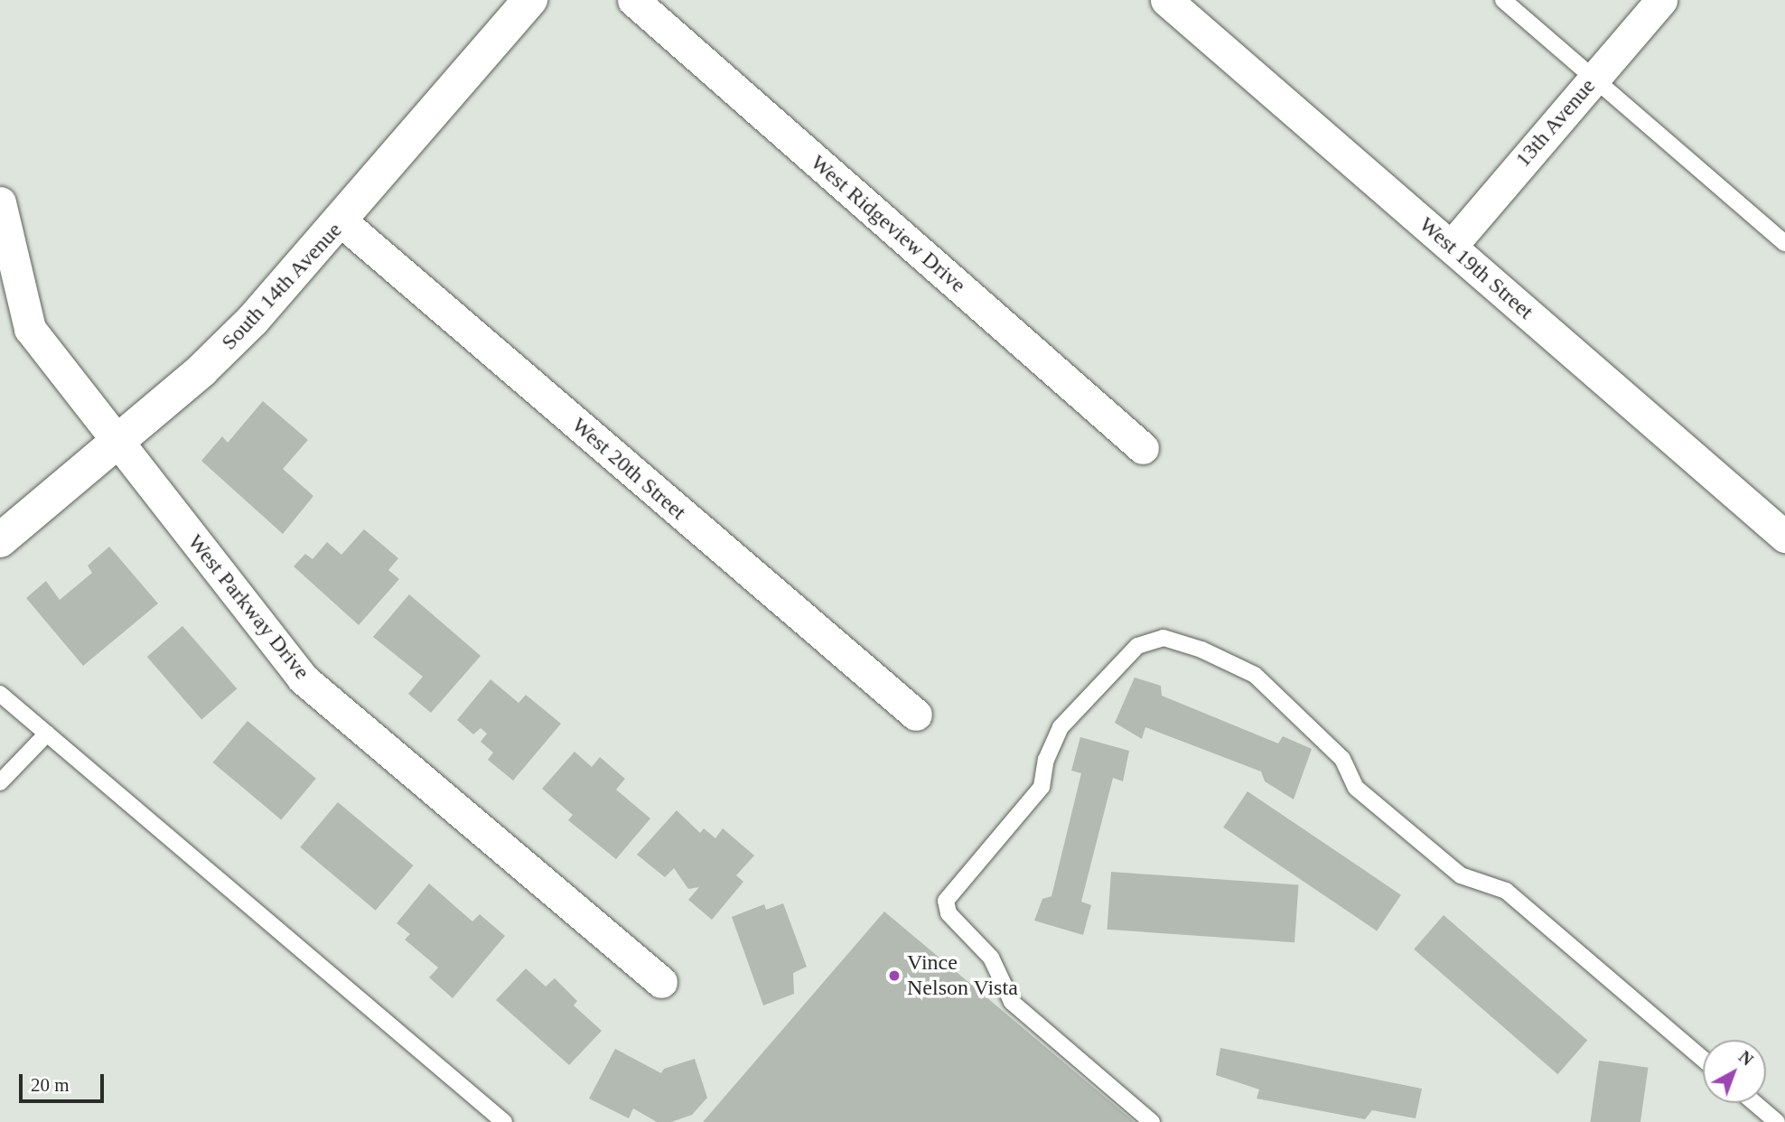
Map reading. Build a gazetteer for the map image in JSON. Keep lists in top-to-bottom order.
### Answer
{
  "streets": {
    "street": [
      "13th Avenue",
      "West Ridgeview Drive",
      "West 19th Street",
      "South 14th Avenue",
      "West 20th Street",
      "West Parkway Drive"
    ]
  },
  "crossings": [
    ["13th Avenue", "West 19th Street"],
    ["South 14th Avenue", "West 20th Street"],
    ["South 14th Avenue", "West Parkway Drive"]
  ],
  "places": ["Vince Nelson Vista"],
  "scale_bar": "20 m",
  "north": "top right"
}
